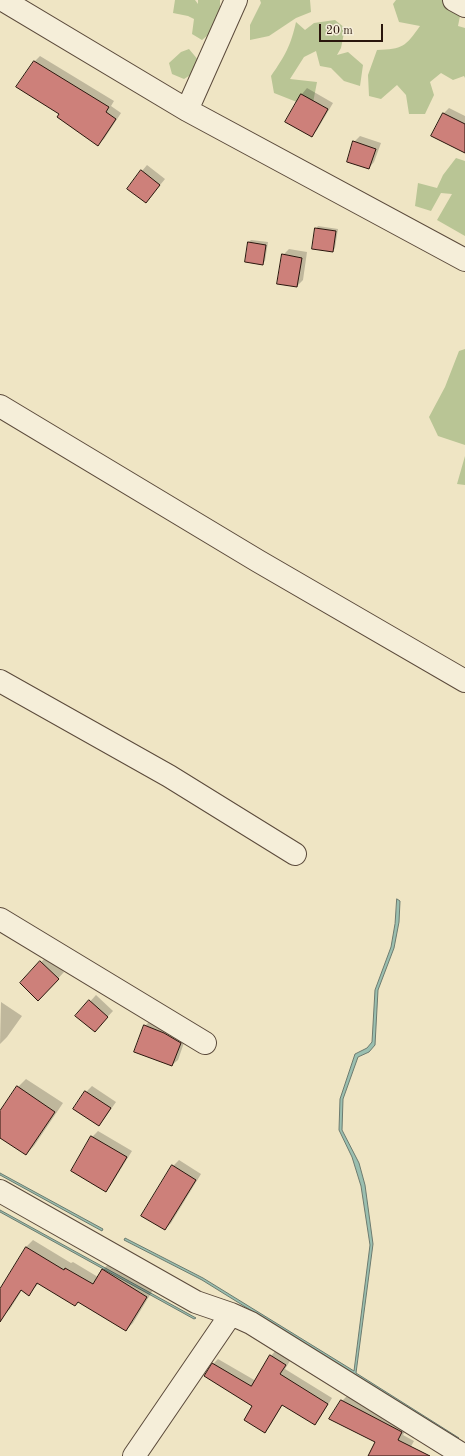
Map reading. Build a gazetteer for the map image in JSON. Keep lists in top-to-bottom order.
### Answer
{
  "scale_bar": "20 m"
}
